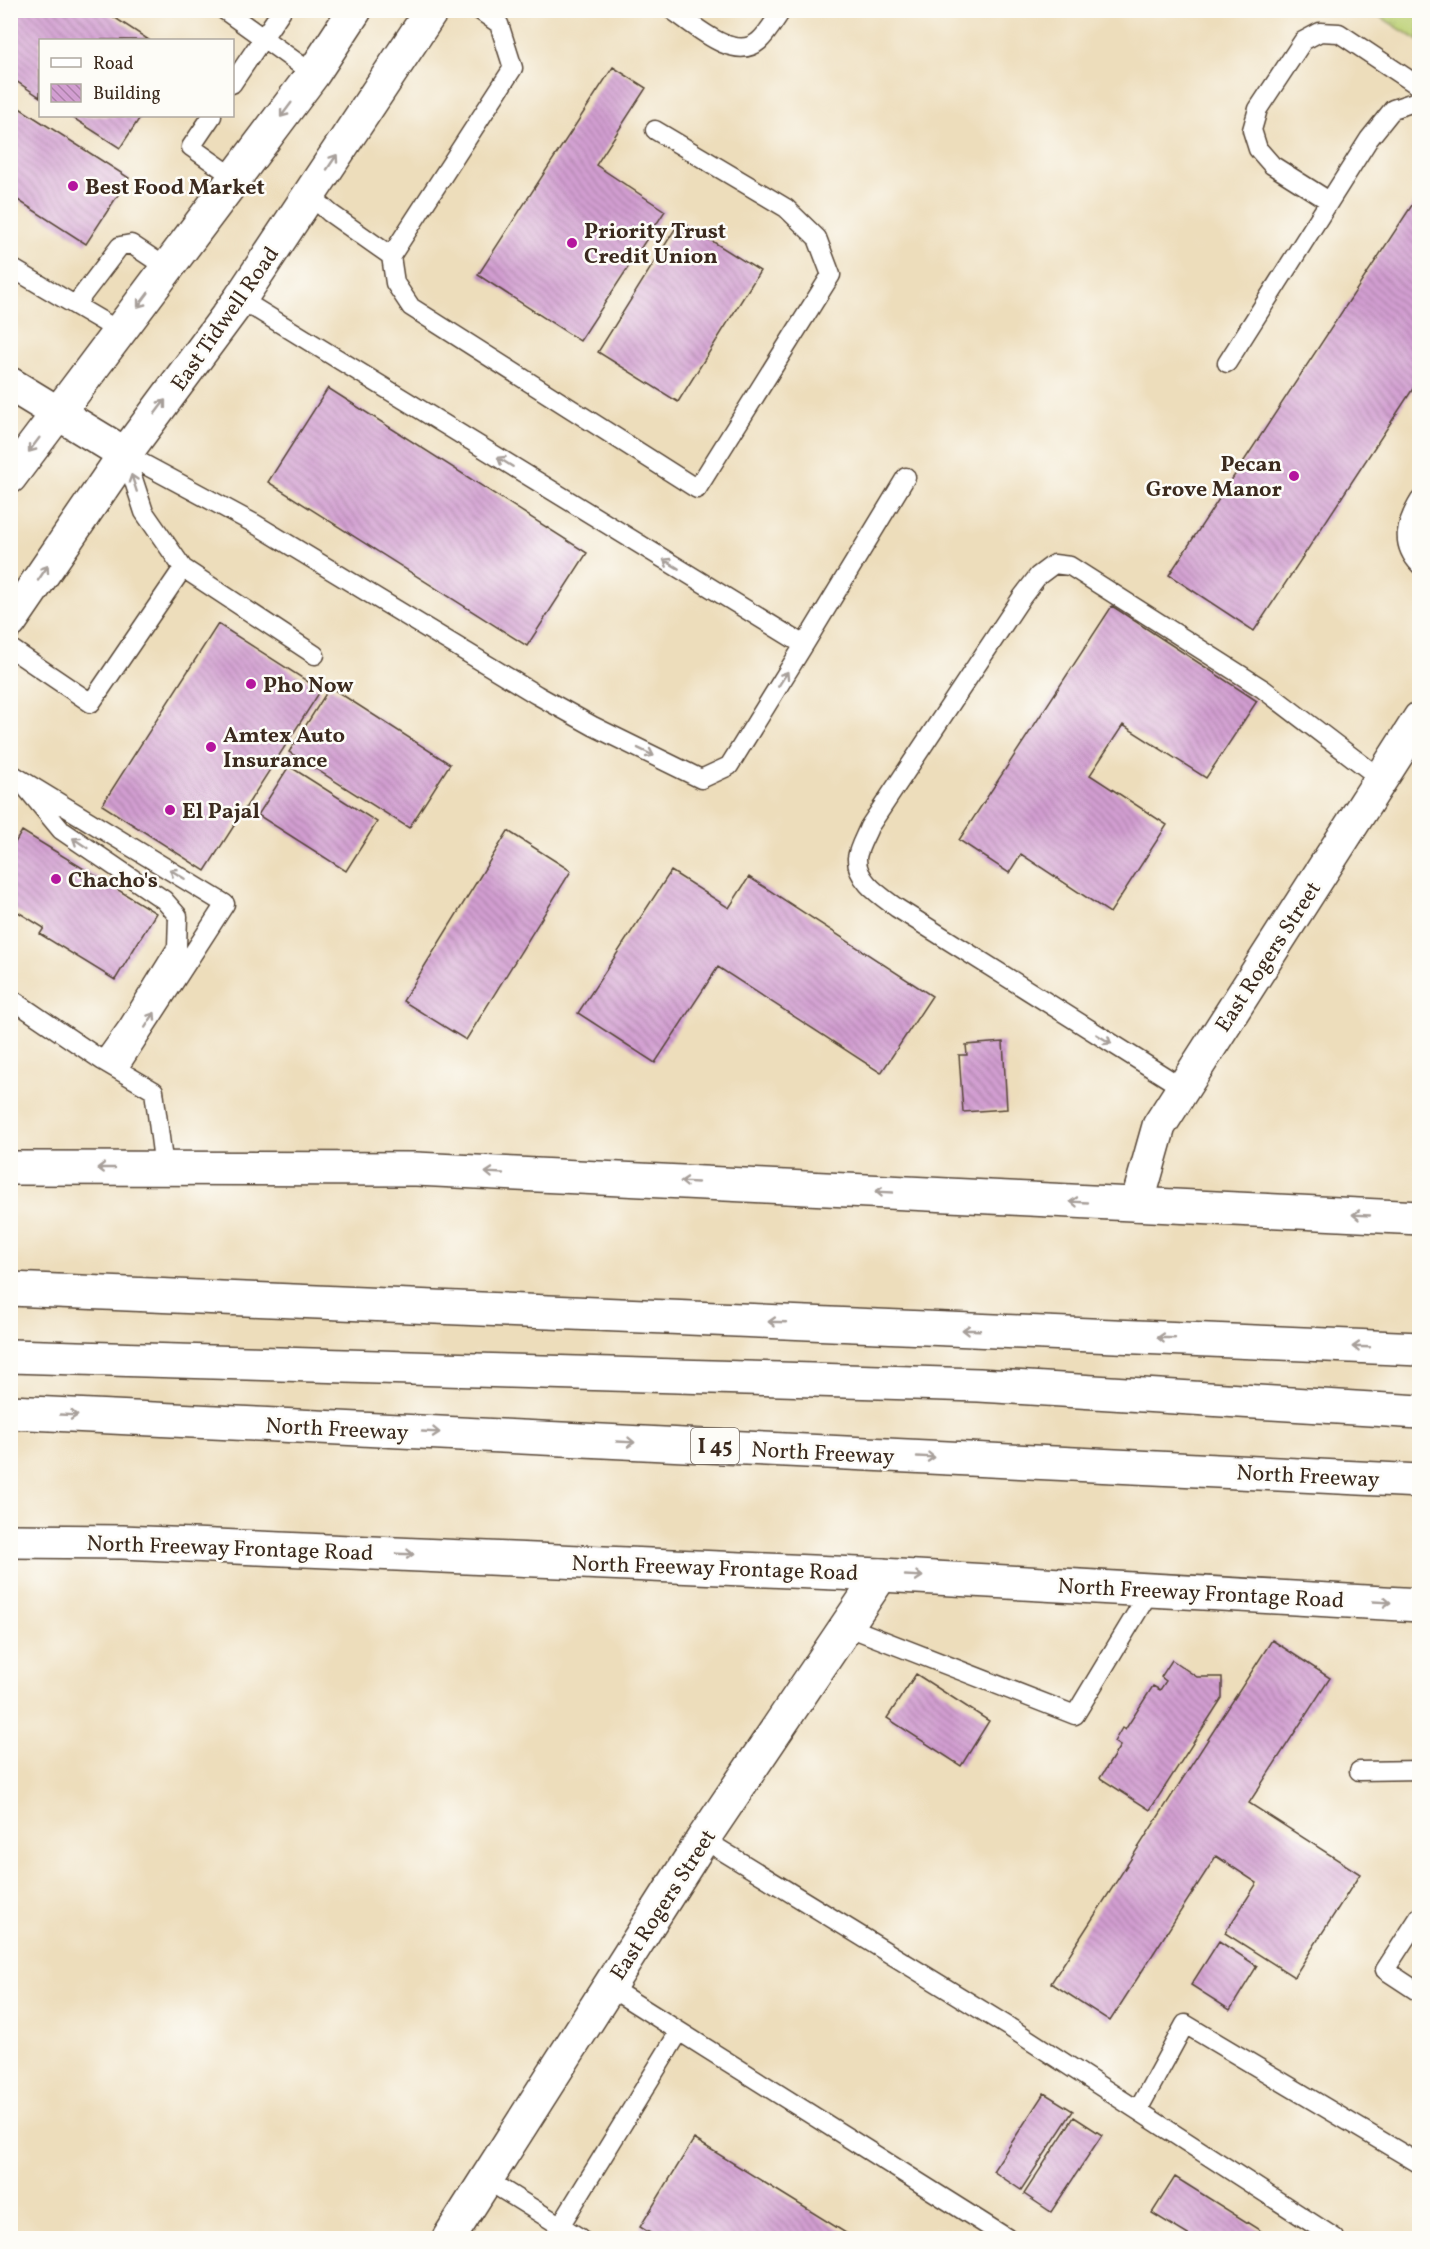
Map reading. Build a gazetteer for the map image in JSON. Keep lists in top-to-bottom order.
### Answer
{
  "streets": {
    "main road": [
      "East Tidwell Road",
      "East Rogers Street",
      "North Freeway",
      "I 45",
      "North Freeway Frontage Road"
    ]
  },
  "crossings": [
    ["East Rogers Street", "North Freeway Frontage Road"]
  ],
  "places": [
    "Best Food Market",
    "Priority Trust Credit Union",
    "Pecan Grove Manor",
    "Pho Now",
    "Amtex Auto Insurance",
    "El Pajal",
    "Chacho's"
  ],
  "legend": ["Road", "Building"]
}
